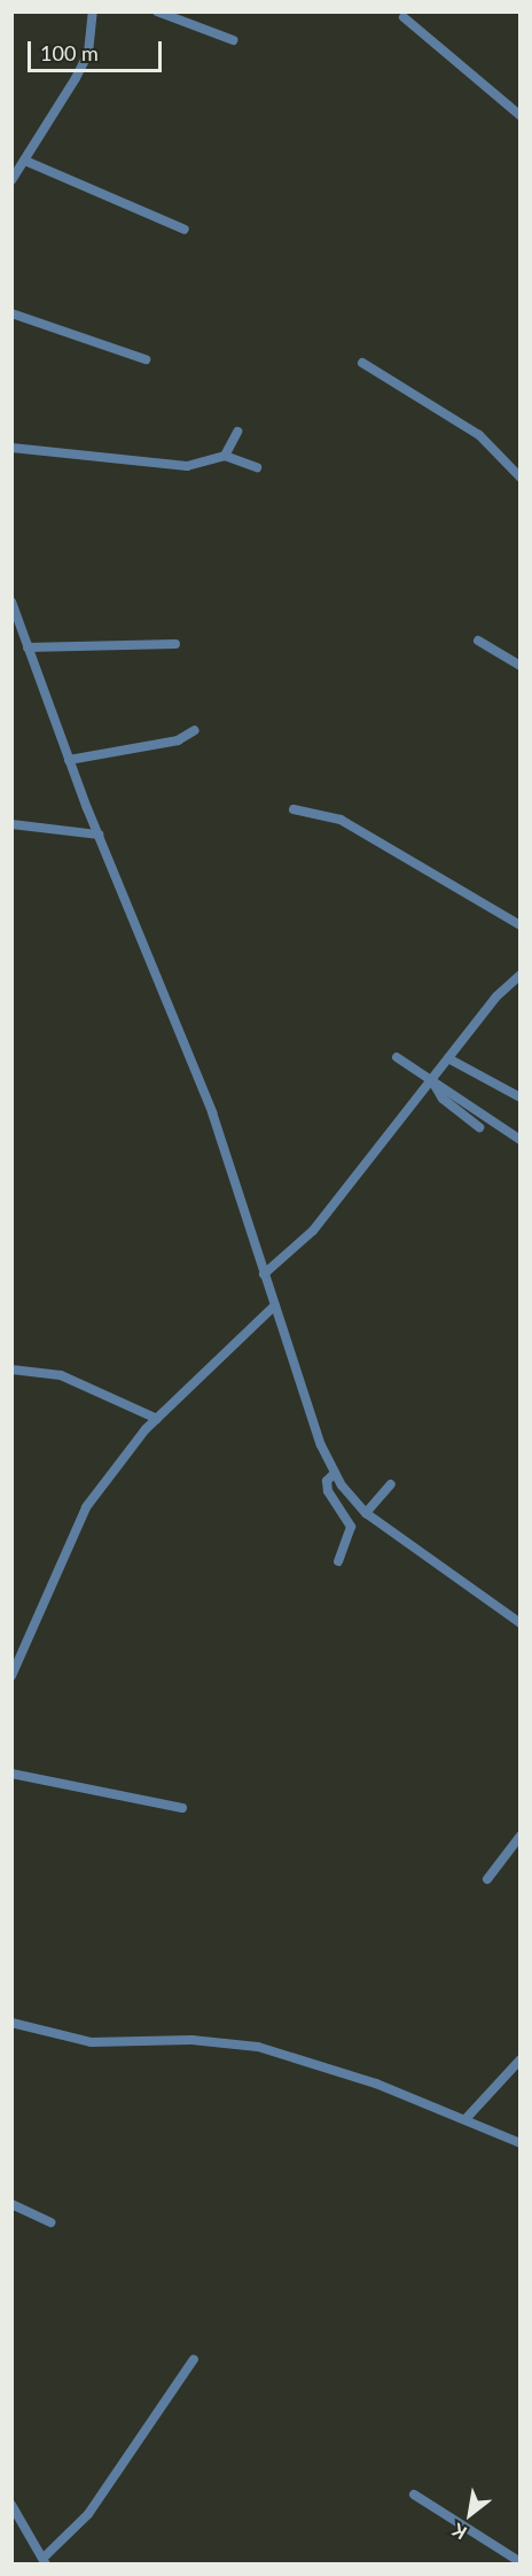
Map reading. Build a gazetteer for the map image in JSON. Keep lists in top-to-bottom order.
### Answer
{
  "scale_bar": "100 m",
  "north": "bottom left"
}
